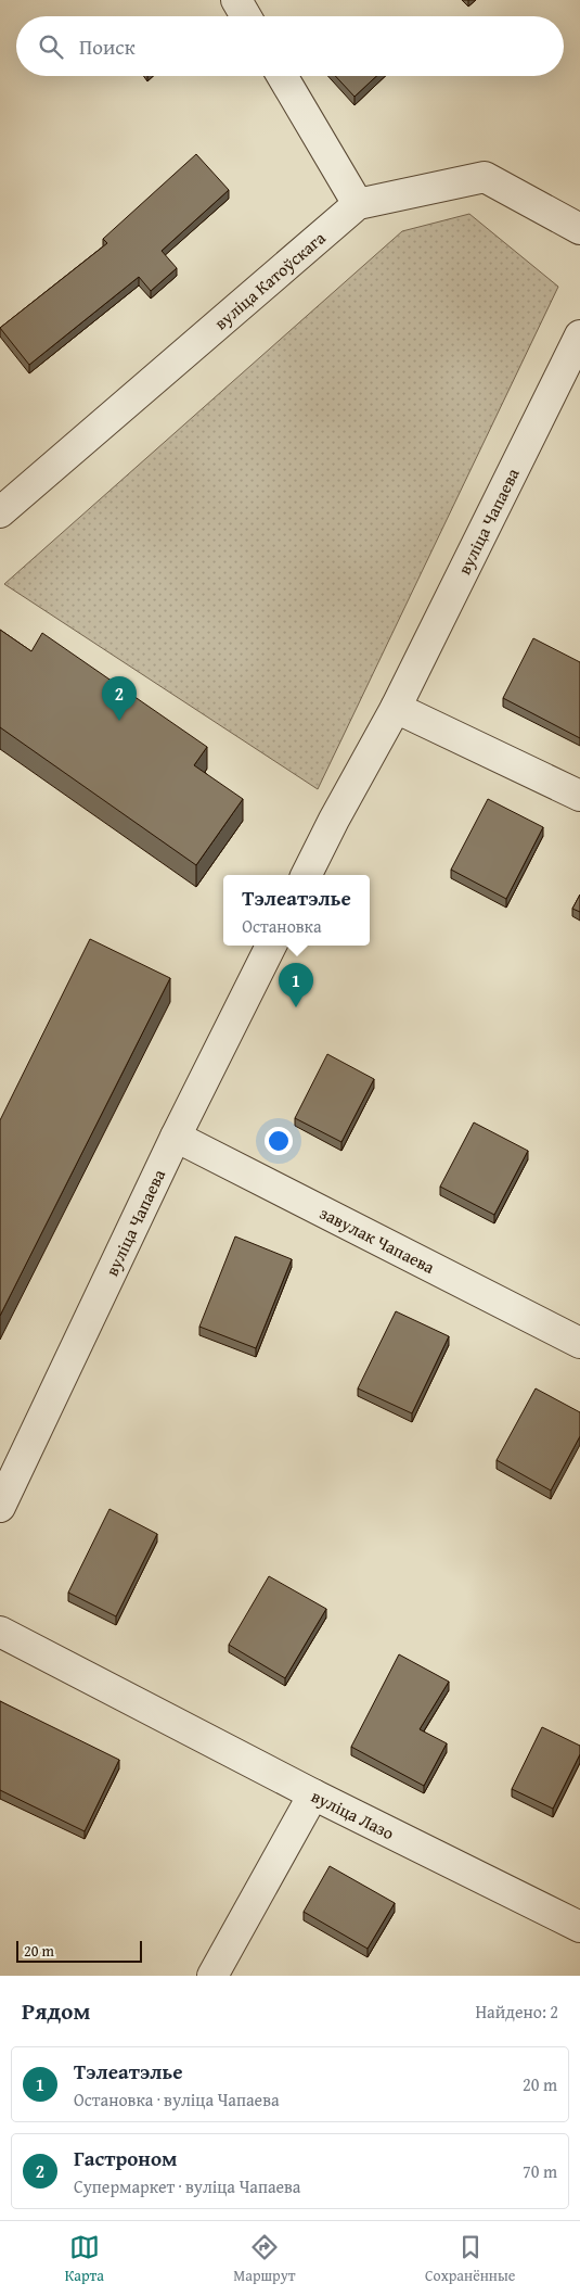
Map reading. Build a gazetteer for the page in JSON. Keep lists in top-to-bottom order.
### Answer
{
  "streets": {
    "street": [
      "вуліца Катоўскага",
      "вуліца Чапаева",
      "завулак Чапаева",
      "вуліца Лазо"
    ]
  },
  "crossings": [
    ["вуліца Чапаева", "завулак Чапаева"]
  ],
  "scale_bar": "20 m",
  "page": {
    "search": "Поиск",
    "pins": ["2", "1"],
    "popup": ["Тэлеатэлье", "Остановка"],
    "scale": "20 m",
    "heading": ["Рядом", "Найдено: 2"],
    "list": [
      {
        "mark": "1",
        "name": "Тэлеатэлье",
        "note": "Остановка · вуліца Чапаева",
        "value": "20 m"
      },
      {
        "mark": "2",
        "name": "Гастроном",
        "note": "Супермаркет · вуліца Чапаева",
        "value": "70 m"
      }
    ],
    "nav": ["Карта", "Маршрут", "Сохранённые"]
  }
}
